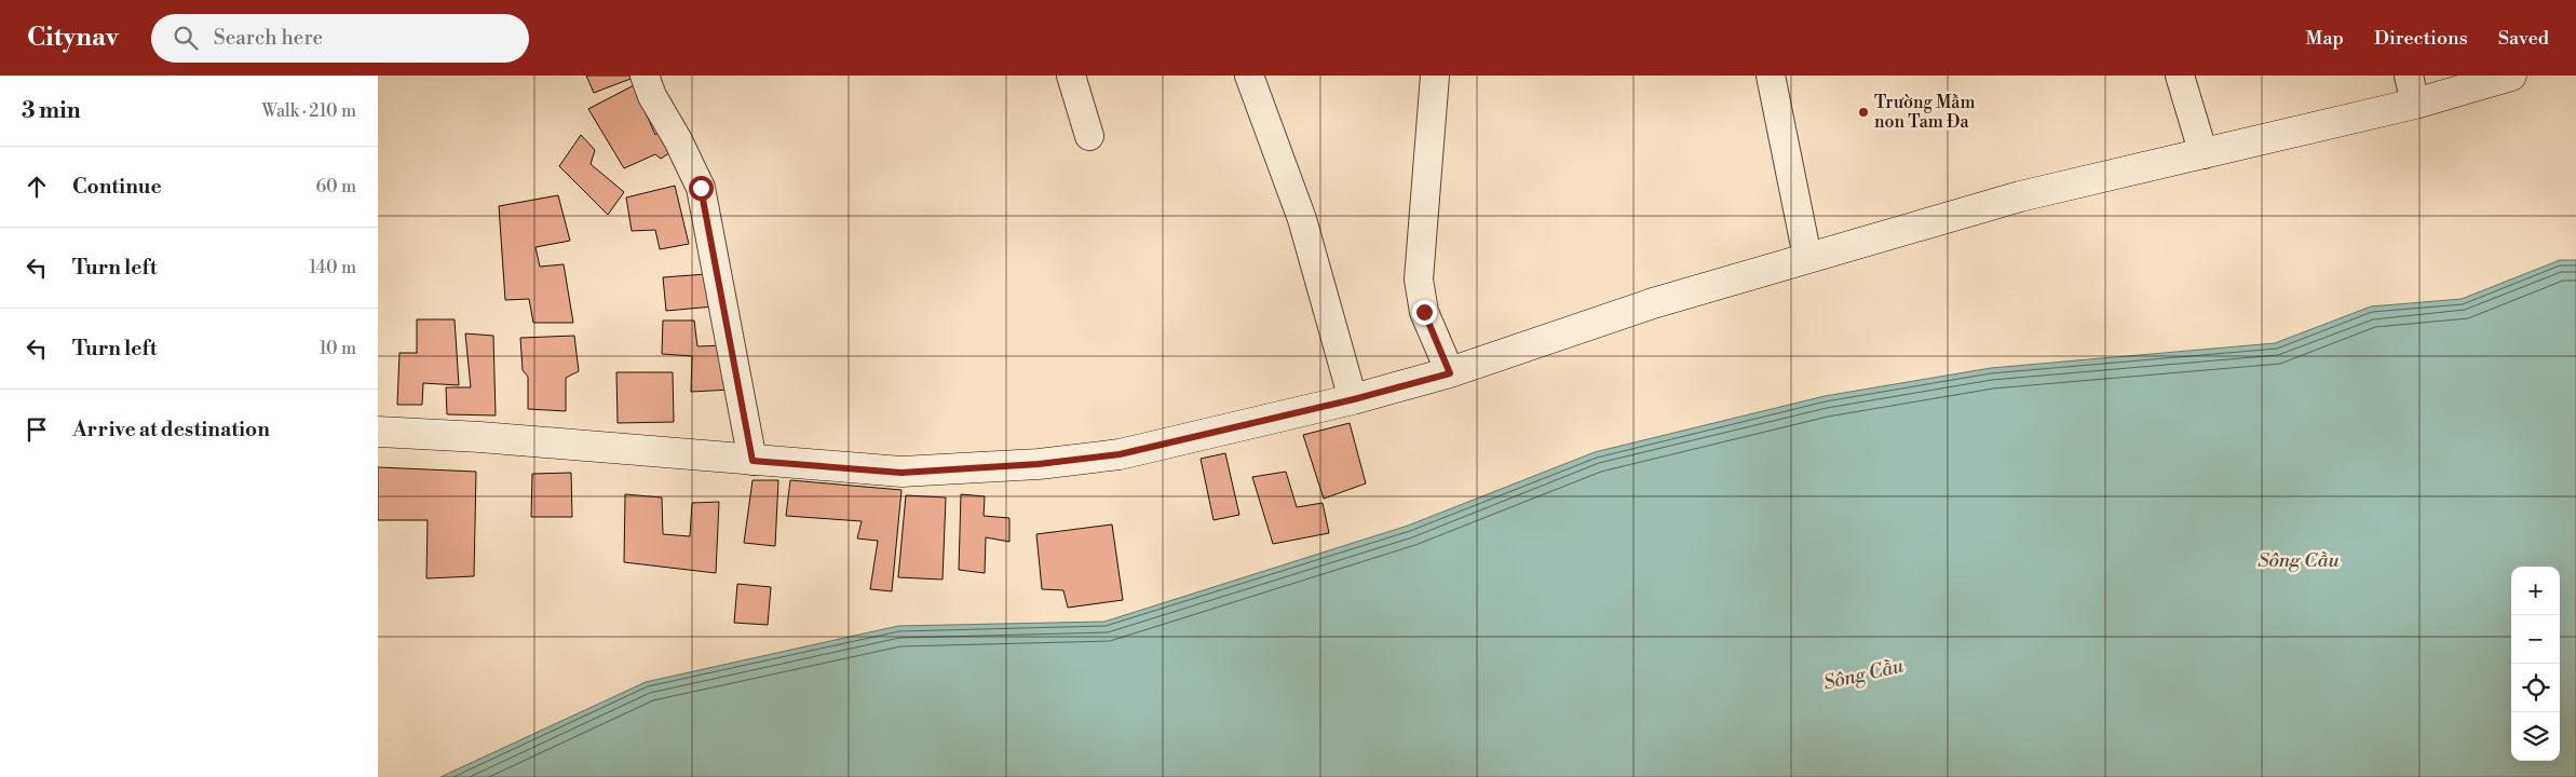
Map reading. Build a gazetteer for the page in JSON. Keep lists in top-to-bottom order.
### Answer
{
  "water": ["Sông Cầu"],
  "places": ["Trường Mầm non Tam Đa"],
  "page": {
    "header": "Citynav",
    "search": "Search here",
    "nav": ["Map", "Directions", "Saved"],
    "heading": ["3 min", "Walk · 210 m"],
    "list": [
      ["Continue", "60 m"],
      ["Turn left", "140 m"],
      ["Turn left", "10 m"],
      "Arrive at destination"
    ],
    "map_buttons": ["+", "−"]
  }
}
